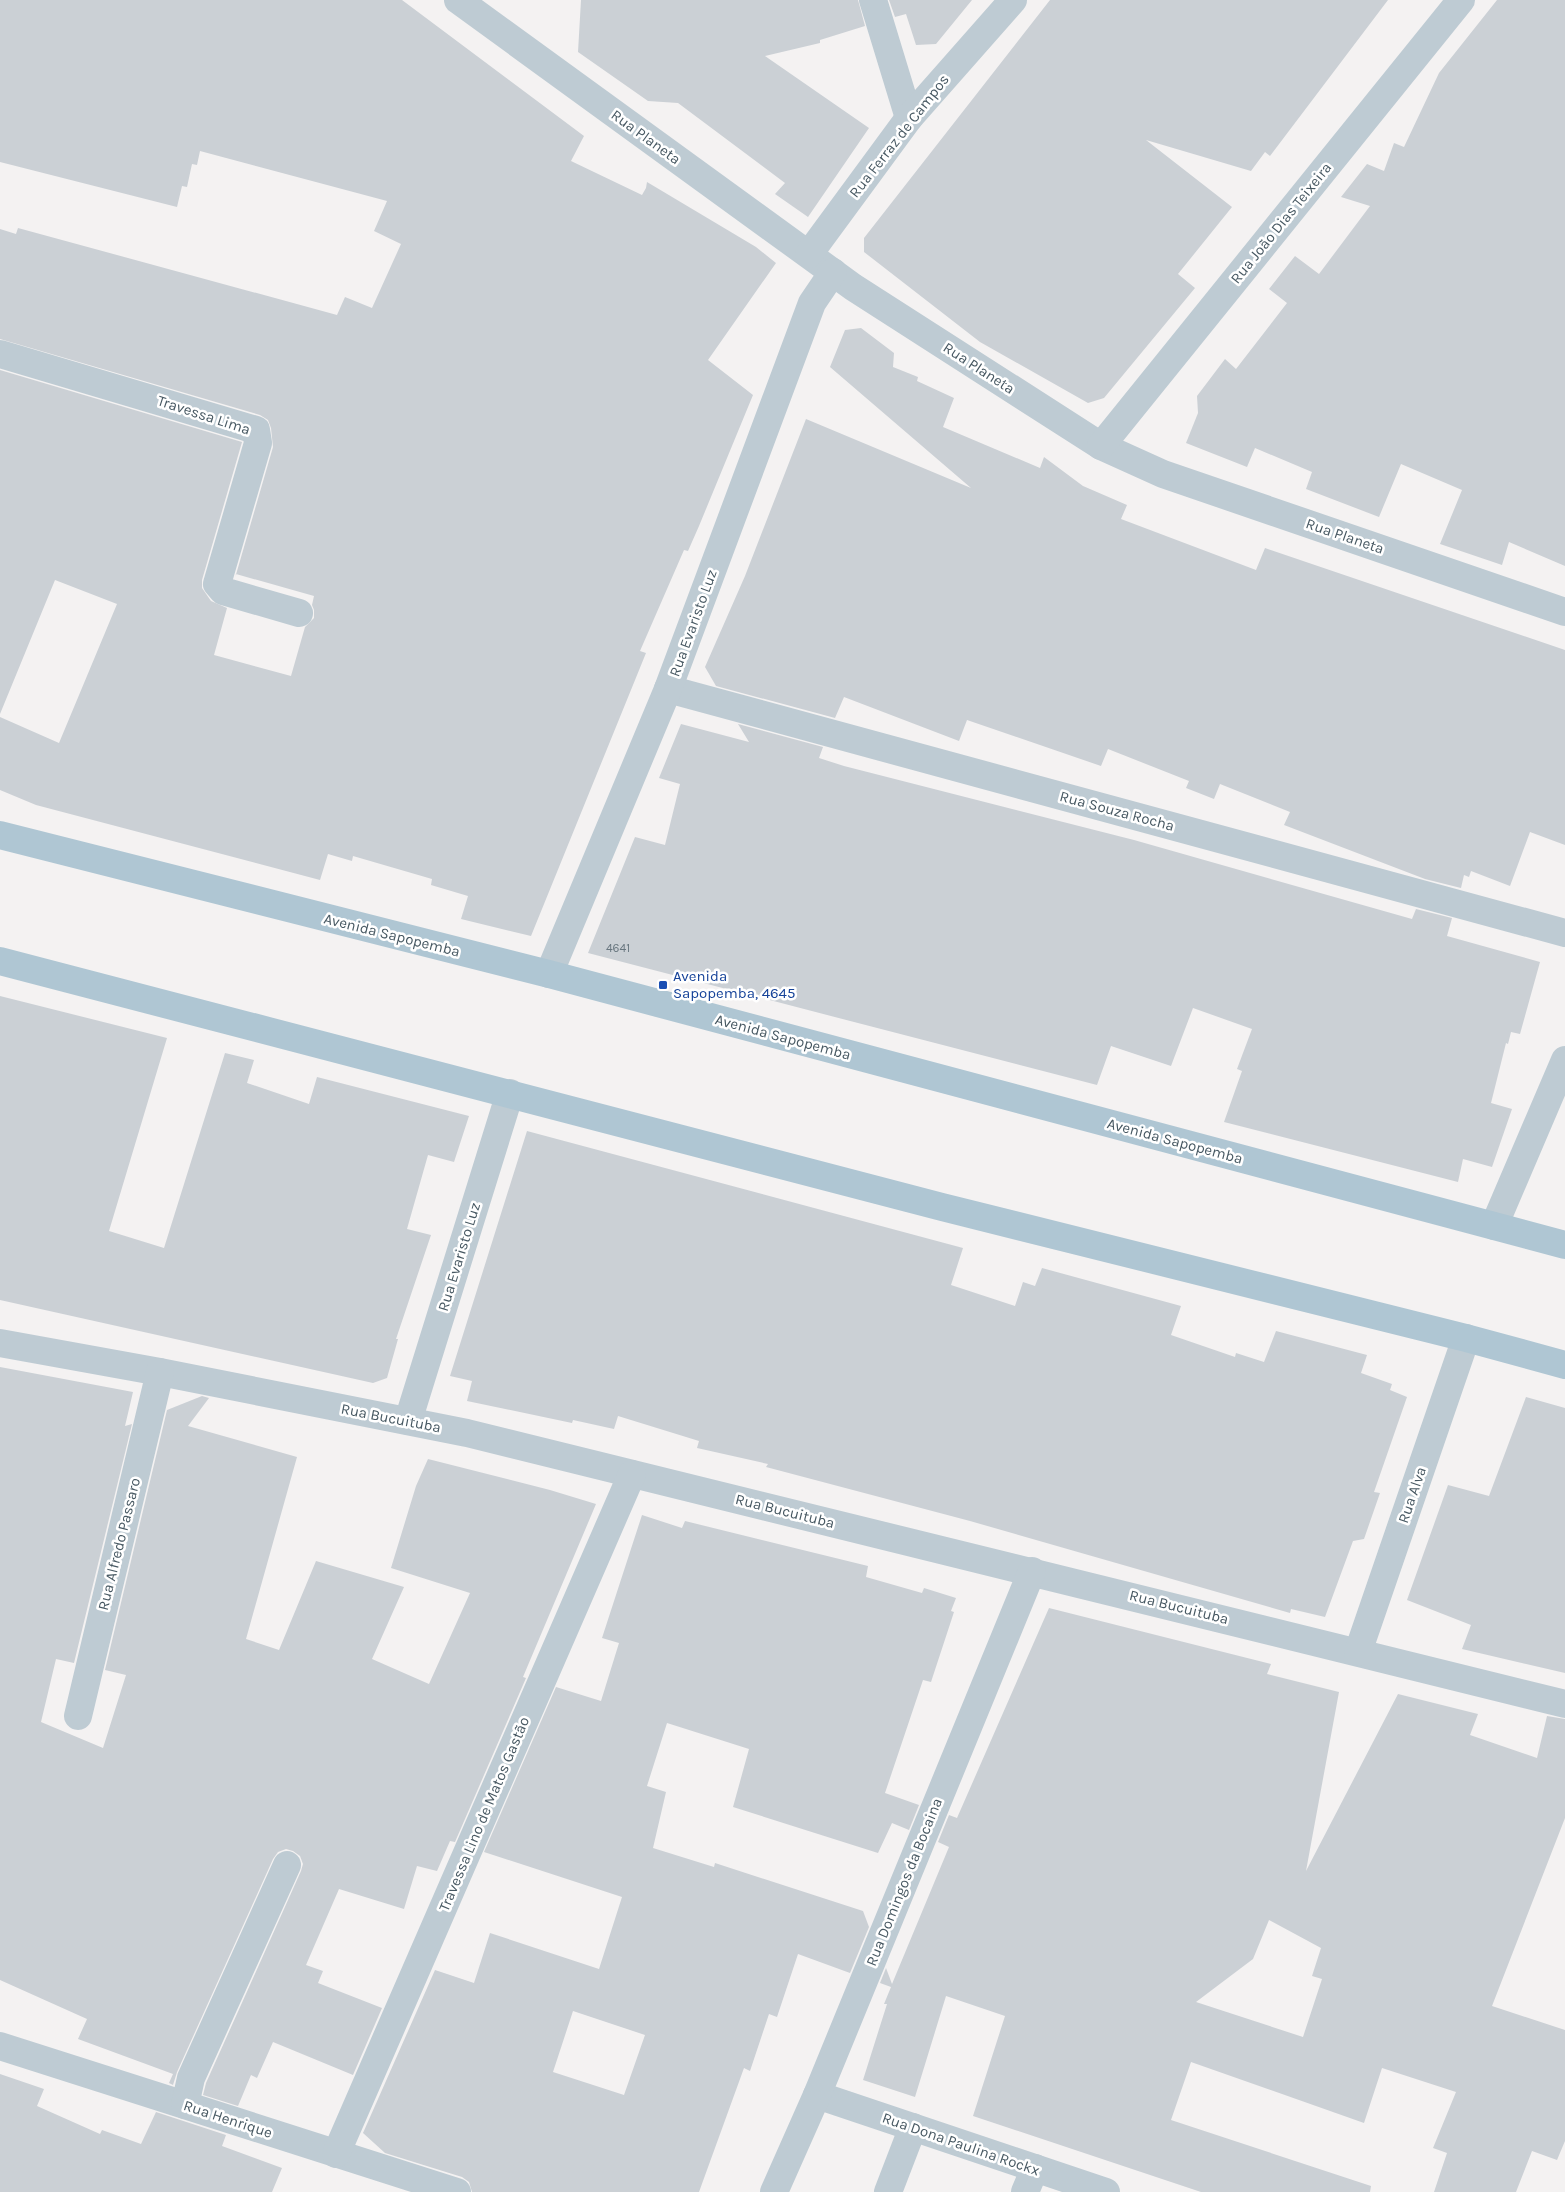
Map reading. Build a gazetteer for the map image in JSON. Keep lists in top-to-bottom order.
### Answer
{
  "streets": {
    "main road": ["Avenida Sapopemba"],
    "street": [
      "Rua Ferraz de Campos",
      "Rua Planeta",
      "Rua João Dias Teixeira",
      "Travessa Lima",
      "Rua Evaristo Luz",
      "Rua Souza Rocha",
      "Rua Bucuituba",
      "Rua Alva",
      "Rua Alfredo Passaro",
      "Travessa Lino de Matos Gastão",
      "Rua Domingos da Bocaina",
      "Rua Henrique",
      "Rua Dona Paulina Rockx"
    ]
  },
  "crossings": [
    ["Rua Ferraz de Campos", "Rua Planeta"],
    ["Rua Planeta", "Rua João Dias Teixeira"],
    ["Rua Planeta", "Rua Evaristo Luz"],
    ["Rua Evaristo Luz", "Rua Souza Rocha"],
    ["Rua Evaristo Luz", "Avenida Sapopemba"],
    ["Rua Evaristo Luz", "Rua Bucuituba"],
    ["Rua Bucuituba", "Rua Alva"],
    ["Rua Bucuituba", "Rua Alfredo Passaro"],
    ["Rua Bucuituba", "Travessa Lino de Matos Gastão"],
    ["Rua Bucuituba", "Rua Domingos da Bocaina"],
    ["Travessa Lino de Matos Gastão", "Rua Henrique"],
    ["Rua Domingos da Bocaina", "Rua Dona Paulina Rockx"]
  ],
  "places": {
    "transit": ["Avenida Sapopemba, 4645"]
  },
  "house_numbers": ["4641"]
}
